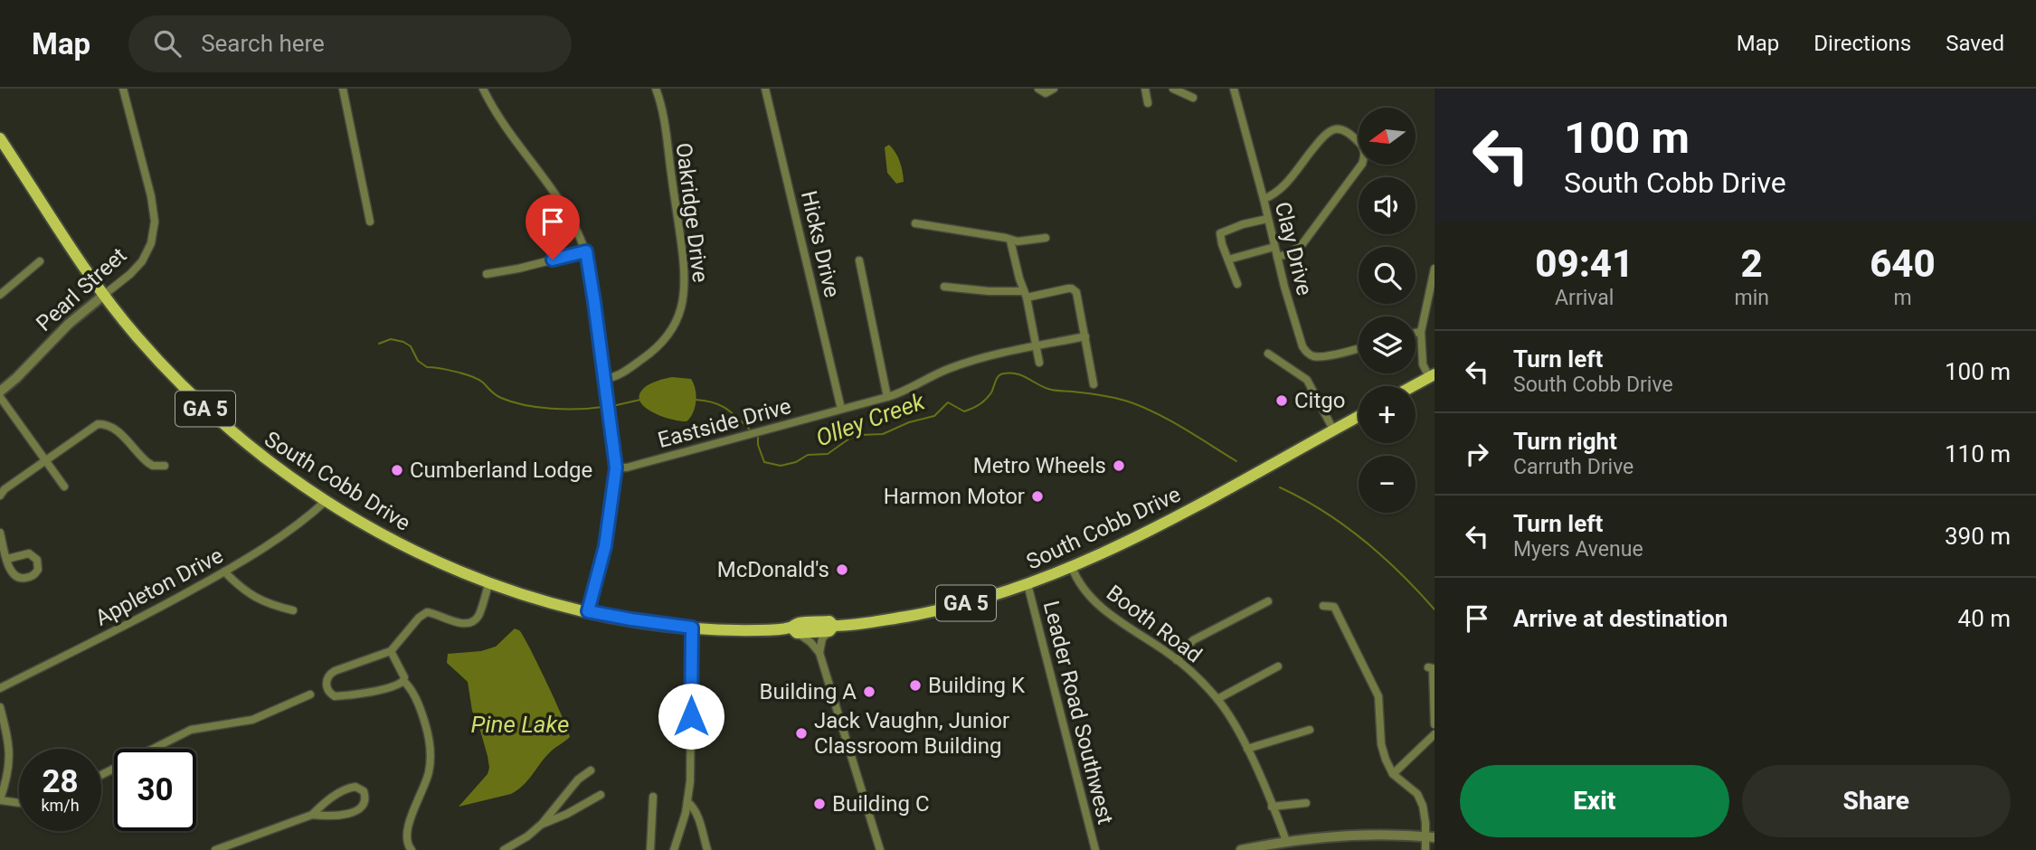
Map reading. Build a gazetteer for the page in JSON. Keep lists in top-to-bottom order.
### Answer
{
  "streets": {
    "main road": ["GA 5", "South Cobb Drive"],
    "street": [
      "Oakridge Drive",
      "Hicks Drive",
      "Clay Drive",
      "Pearl Street",
      "Eastside Drive",
      "Appleton Drive",
      "Booth Road",
      "Leader Road Southwest"
    ]
  },
  "crossings": [
    ["Hicks Drive", "Eastside Drive"],
    ["Pearl Street", "South Cobb Drive"],
    ["South Cobb Drive", "Appleton Drive"],
    ["South Cobb Drive", "Booth Road"],
    ["South Cobb Drive", "Leader Road Southwest"]
  ],
  "water": ["Olley Creek", "Pine Lake"],
  "places": [
    "Citgo",
    "Metro Wheels",
    "Cumberland Lodge",
    "Harmon Motor",
    "McDonald's",
    "Building K",
    "Building A",
    "Jack Vaughn, Junior Classroom Building",
    "Building C"
  ],
  "north": "left",
  "page": {
    "header": "Map",
    "search": "Search here",
    "nav": ["Map", "Directions", "Saved"],
    "turn": ["100 m", "South Cobb Drive"],
    "map_buttons": ["+", "−"],
    "eta": [
      "09:41",
      "Arrival",
      "2",
      "min",
      "640",
      "m"
    ],
    "list": [
      {
        "name": "Turn left",
        "note": "South Cobb Drive",
        "value": "100 m"
      },
      {
        "name": "Turn right",
        "note": "Carruth Drive",
        "value": "110 m"
      },
      {
        "name": "Turn left",
        "note": "Myers Avenue",
        "value": "390 m"
      },
      {
        "name": "Arrive at destination",
        "value": "40 m"
      }
    ],
    "speed": "28 km/h",
    "limit": "30",
    "buttons": ["Exit", "Share"]
  }
}
